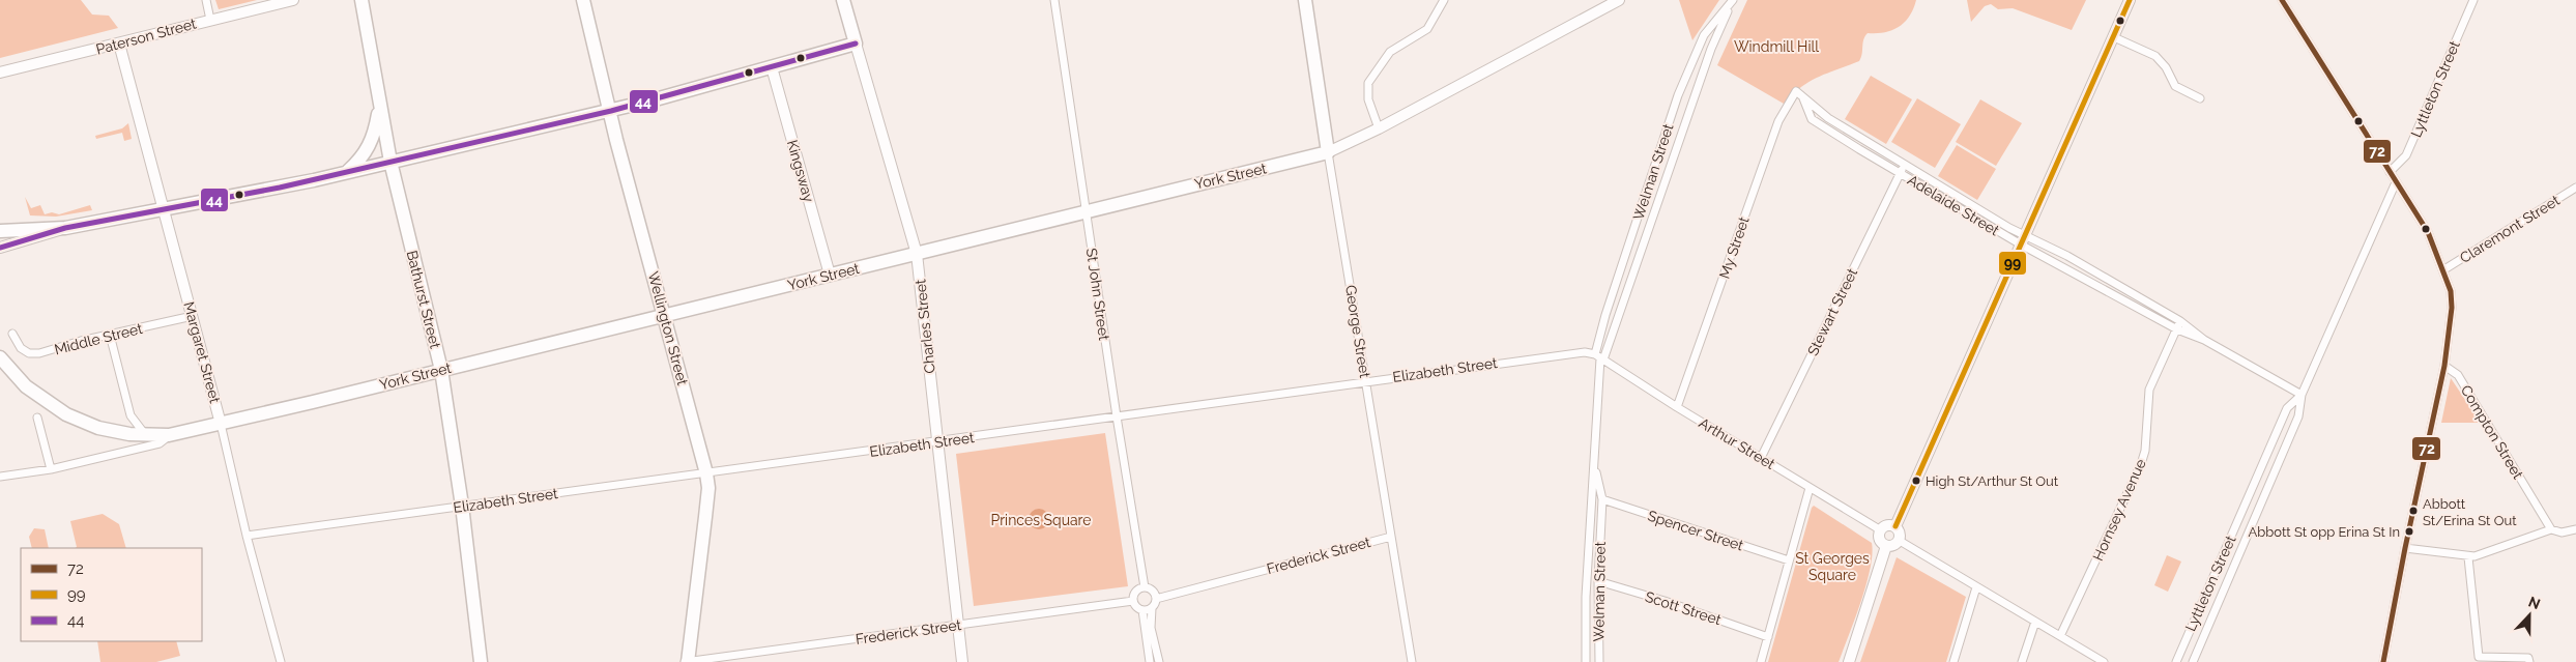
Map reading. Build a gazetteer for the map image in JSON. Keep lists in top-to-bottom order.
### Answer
{
  "streets": {
    "highway": [
      "York Street",
      "Bathurst Street",
      "Charles Street",
      "Wellington Street",
      "George Street"
    ],
    "street": [
      "Paterson Street",
      "Lyttleton Street",
      "Kingsway",
      "Welman Street",
      "Adelaide Street",
      "Claremont Street",
      "My Street",
      "St John Street",
      "Stewart Street",
      "Middle Street",
      "Margaret Street",
      "Elizabeth Street",
      "Compton Street",
      "Arthur Street",
      "Hornsey Avenue",
      "Spencer Street",
      "Frederick Street",
      "Scott Street"
    ]
  },
  "crossings": [
    ["Paterson Street", "Margaret Street"],
    ["Lyttleton Street", "Adelaide Street"],
    ["Kingsway", "York Street"],
    ["Welman Street", "Elizabeth Street"],
    ["Welman Street", "Arthur Street"],
    ["Welman Street", "Spencer Street"],
    ["Welman Street", "Scott Street"],
    ["York Street", "St John Street"],
    ["York Street", "Bathurst Street"],
    ["York Street", "Charles Street"],
    ["York Street", "Wellington Street"],
    ["York Street", "George Street"],
    ["York Street", "Margaret Street"],
    ["Adelaide Street", "My Street"],
    ["Adelaide Street", "Stewart Street"],
    ["Adelaide Street", "Hornsey Avenue"],
    ["My Street", "Arthur Street"],
    ["St John Street", "Elizabeth Street"],
    ["St John Street", "Frederick Street"],
    ["Bathurst Street", "Elizabeth Street"],
    ["Stewart Street", "Arthur Street"],
    ["Charles Street", "Elizabeth Street"],
    ["Charles Street", "Frederick Street"],
    ["Wellington Street", "Elizabeth Street"],
    ["Wellington Street", "Frederick Street"],
    ["George Street", "Elizabeth Street"],
    ["George Street", "Frederick Street"],
    ["Middle Street", "Margaret Street"],
    ["Margaret Street", "Elizabeth Street"],
    ["Elizabeth Street", "Arthur Street"]
  ],
  "parks": ["Windmill Hill", "Princes Square", "St Georges Square"],
  "places": ["High St/Arthur St Out", "Abbott St/Erina St Out", "Abbott St opp Erina St In"],
  "lines": ["transit line 72", "transit line 99", "transit line 44"],
  "legend": ["72", "99", "44"],
  "north": "top"
}
